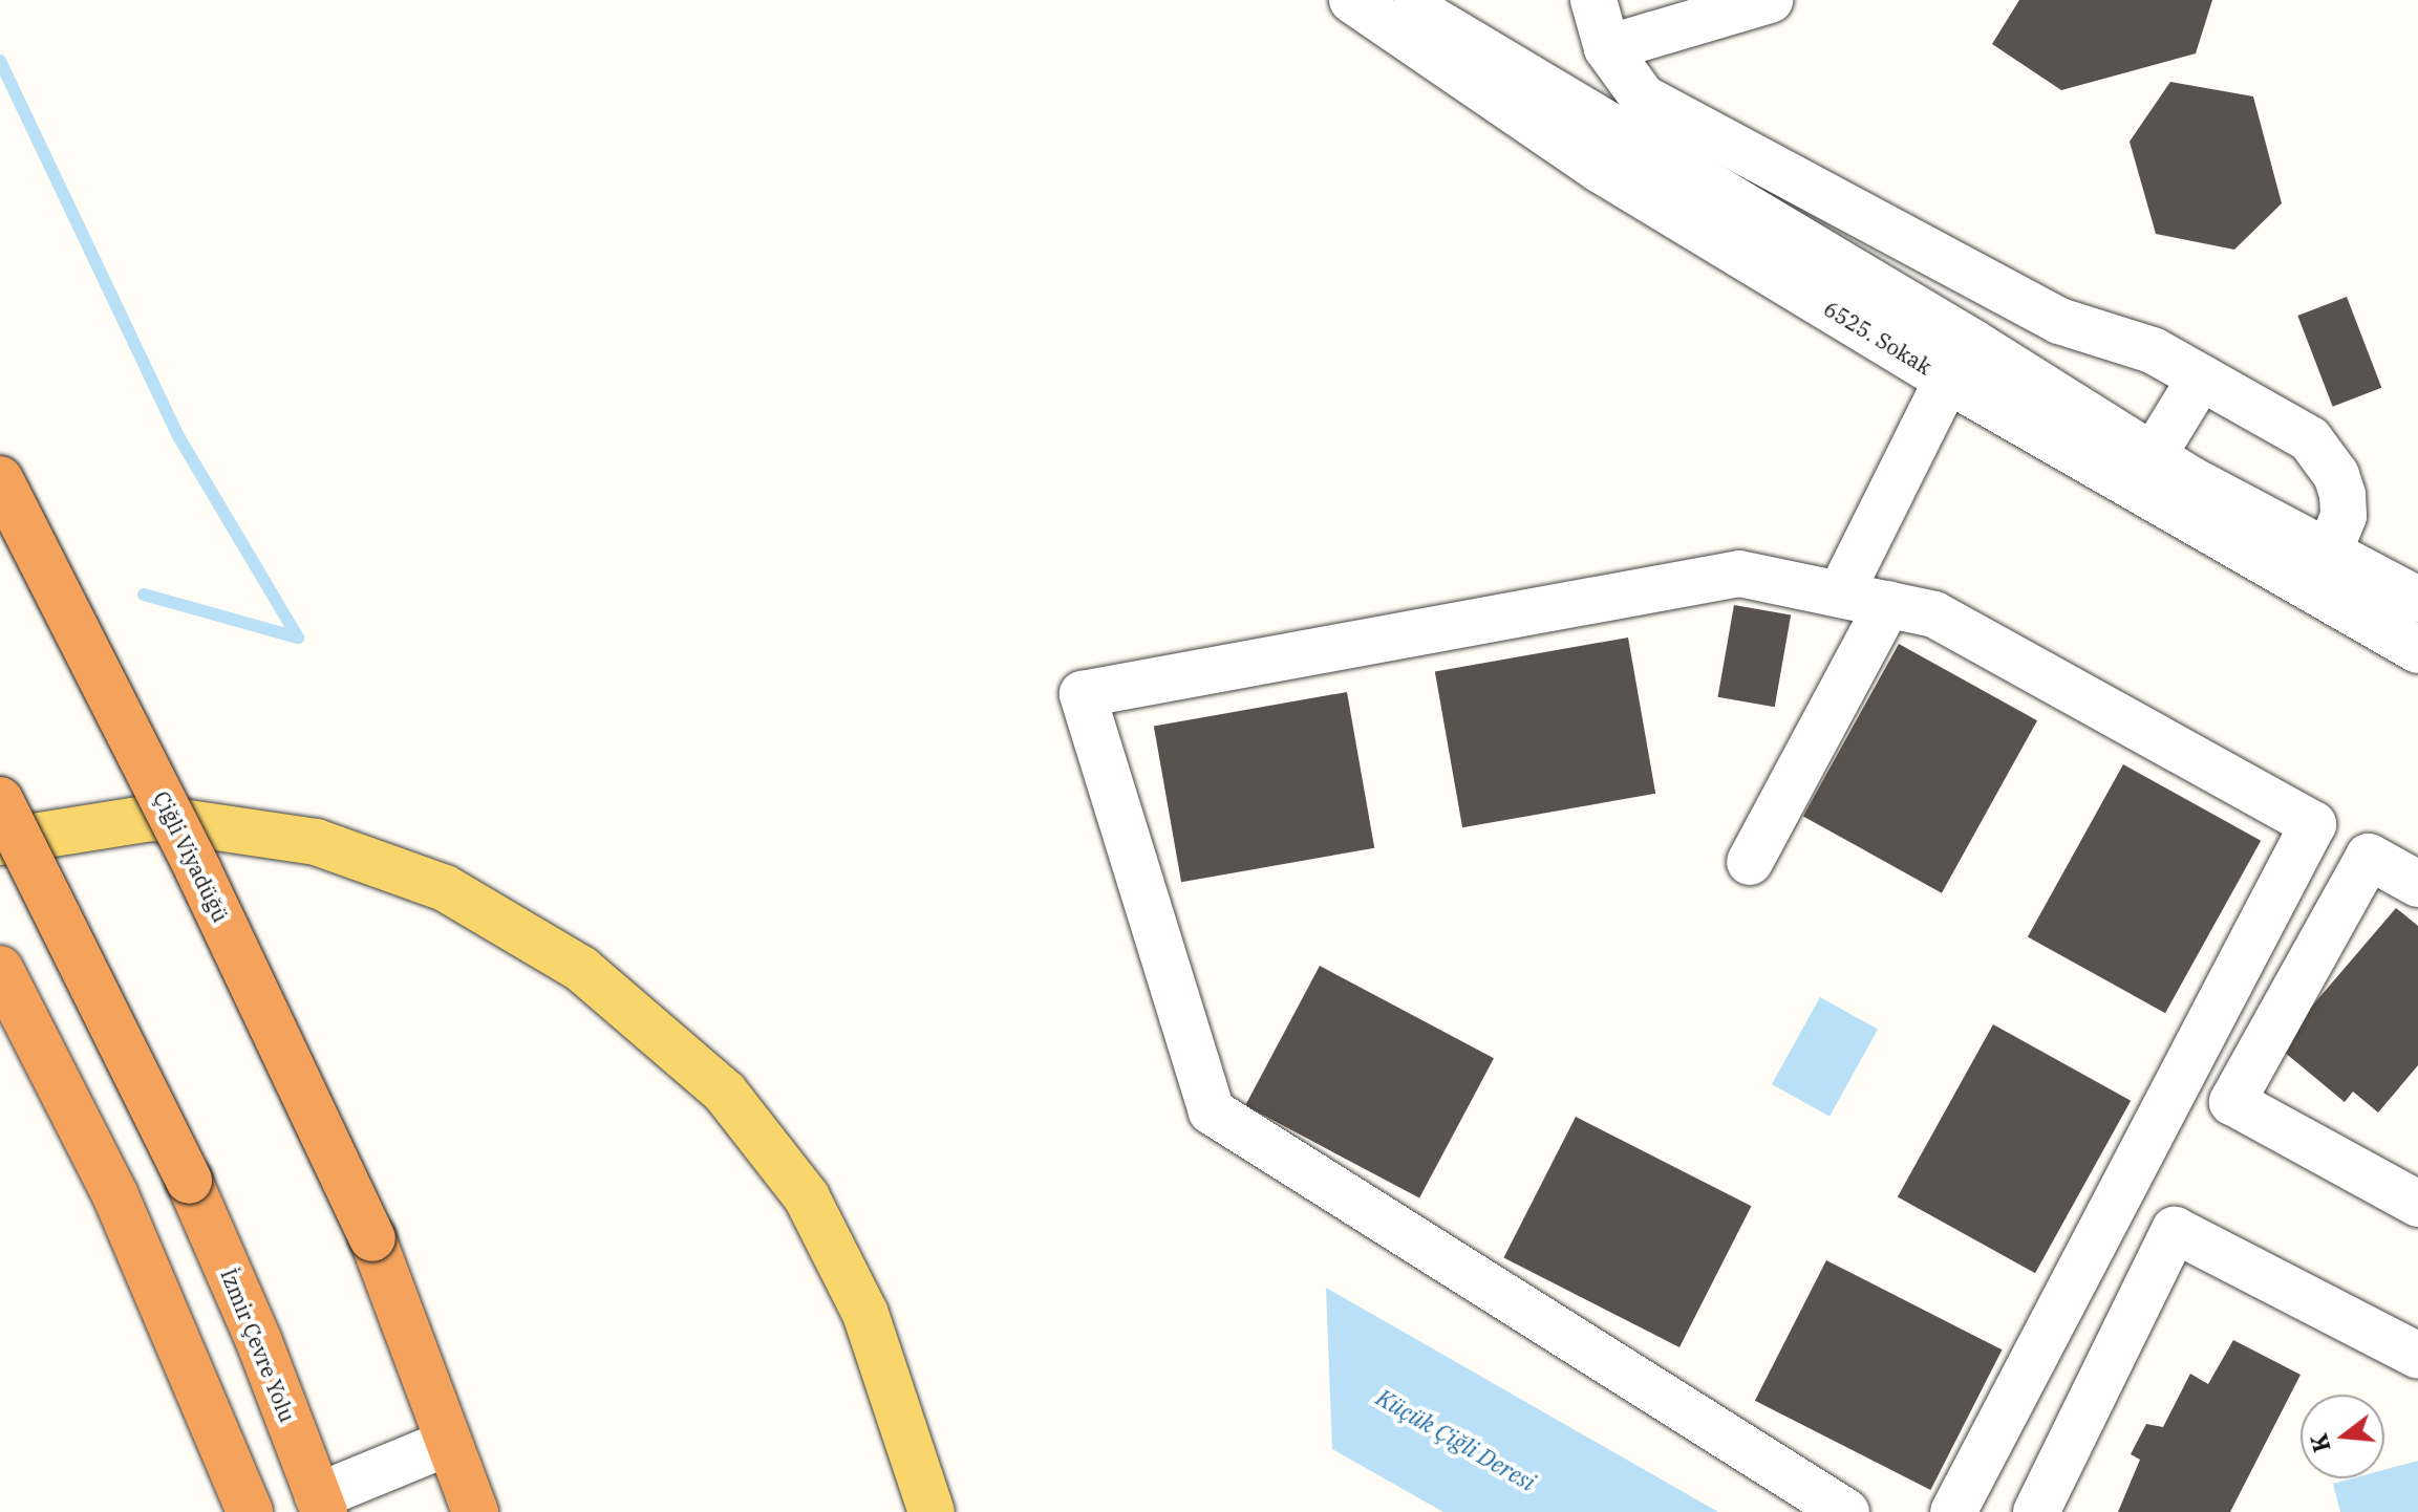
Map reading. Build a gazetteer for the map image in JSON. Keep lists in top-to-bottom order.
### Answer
{
  "streets": {
    "highway": ["Çiğli Viyadüğü", "İzmir Çevre Yolu"],
    "street": ["6525. Sokak"]
  },
  "water": ["Küçük Çiğli Deresi"],
  "north": "left"
}
